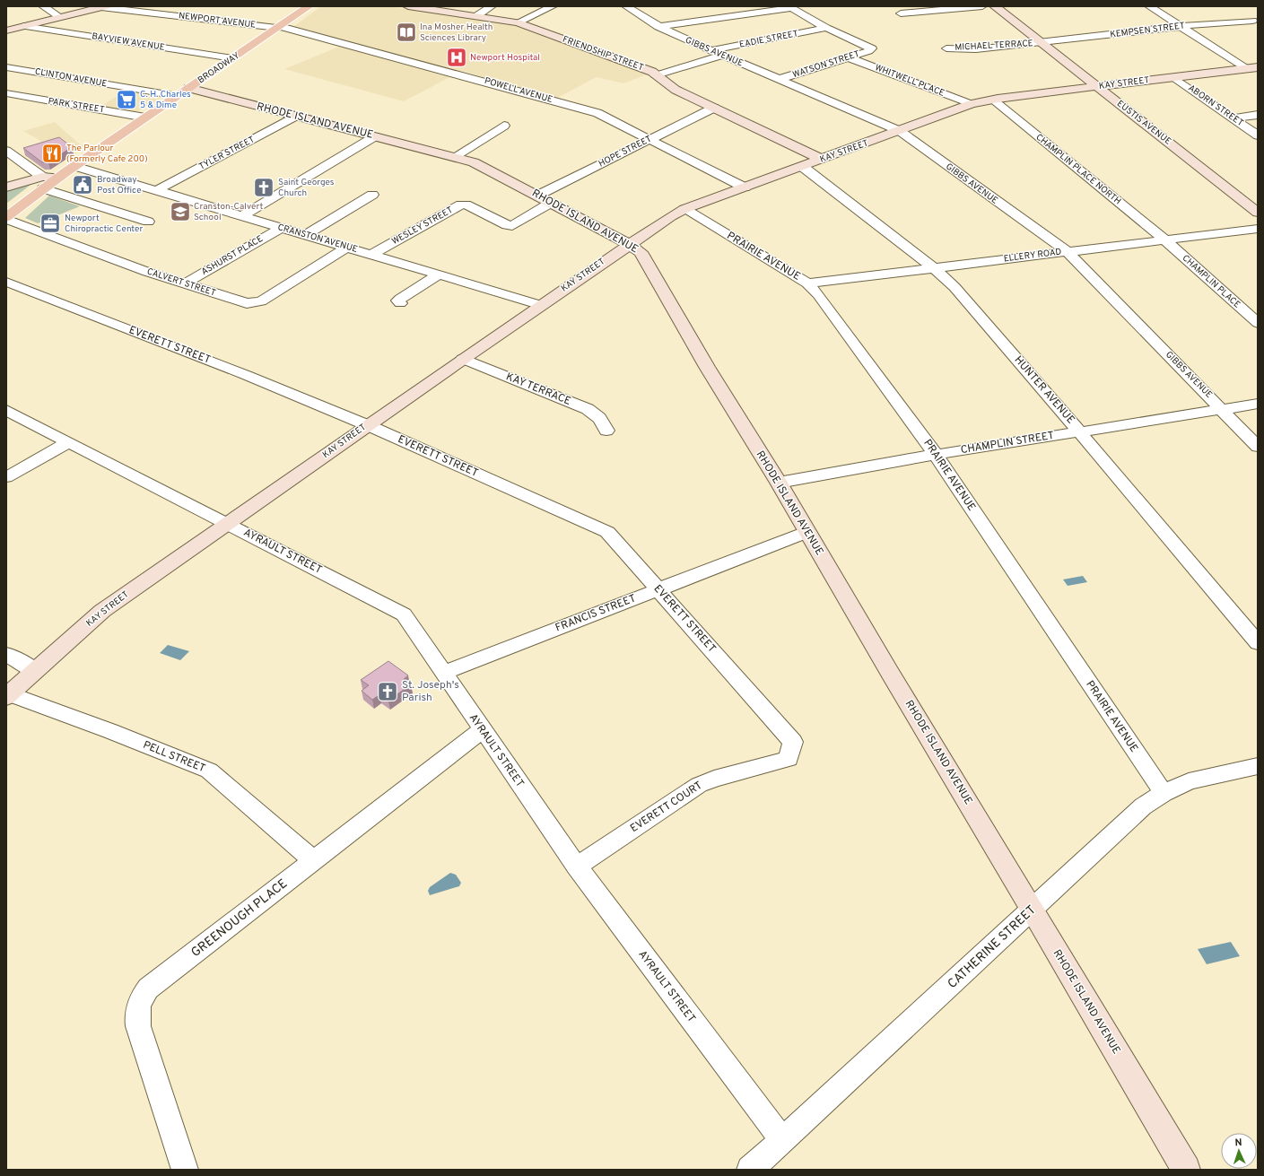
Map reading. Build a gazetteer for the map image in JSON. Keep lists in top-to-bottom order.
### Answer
{
  "streets": {
    "main road": ["BROADWAY"],
    "street": [
      "NEWPORT AVENUE",
      "KEMPSEN STREET",
      "EADIE STREET",
      "BAYVIEW AVENUE",
      "MICHAEL TERRACE",
      "GIBBS AVENUE",
      "FRIENDSHIP STREET",
      "WATSON STREET",
      "CLINTON AVENUE",
      "WHITWELL PLACE",
      "KAY STREET",
      "POWELL AVENUE",
      "PARK STREET",
      "ABORN STREET",
      "RHODE ISLAND AVENUE",
      "EUSTIS AVENUE",
      "HOPE STREET",
      "TYLER STREET",
      "CHAMPLIN PLACE NORTH",
      "WESLEY STREET",
      "CRANSTON AVENUE",
      "ASHURST PLACE",
      "ELLERY ROAD",
      "PRAIRIE AVENUE",
      "CHAMPLIN PLACE",
      "CALVERT STREET",
      "EVERETT STREET",
      "KAY TERRACE",
      "HUNTER AVENUE",
      "CHAMPLIN STREET",
      "AYRAULT STREET",
      "FRANCIS STREET",
      "PELL STREET",
      "EVERETT COURT",
      "GREENOUGH PLACE",
      "CATHERINE STREET"
    ]
  },
  "crossings": [
    ["NEWPORT AVENUE", "BROADWAY"],
    ["NEWPORT AVENUE", "POWELL AVENUE"],
    ["KEMPSEN STREET", "MICHAEL TERRACE"],
    ["KEMPSEN STREET", "EUSTIS AVENUE"],
    ["EADIE STREET", "GIBBS AVENUE"],
    ["EADIE STREET", "WATSON STREET"],
    ["BAYVIEW AVENUE", "BROADWAY"],
    ["MICHAEL TERRACE", "EUSTIS AVENUE"],
    ["GIBBS AVENUE", "WATSON STREET"],
    ["GIBBS AVENUE", "KAY STREET"],
    ["GIBBS AVENUE", "ELLERY ROAD"],
    ["GIBBS AVENUE", "CHAMPLIN STREET"],
    ["FRIENDSHIP STREET", "KAY STREET"],
    ["FRIENDSHIP STREET", "HOPE STREET"],
    ["WATSON STREET", "WHITWELL PLACE"],
    ["BROADWAY", "CLINTON AVENUE"],
    ["BROADWAY", "POWELL AVENUE"],
    ["BROADWAY", "PARK STREET"],
    ["BROADWAY", "RHODE ISLAND AVENUE"],
    ["BROADWAY", "CRANSTON AVENUE"],
    ["WHITWELL PLACE", "KAY STREET"],
    ["KAY STREET", "POWELL AVENUE"],
    ["KAY STREET", "ABORN STREET"],
    ["KAY STREET", "RHODE ISLAND AVENUE"],
    ["KAY STREET", "EUSTIS AVENUE"],
    ["KAY STREET", "CHAMPLIN PLACE NORTH"],
    ["KAY STREET", "CRANSTON AVENUE"],
    ["KAY STREET", "PRAIRIE AVENUE"],
    ["KAY STREET", "EVERETT STREET"],
    ["KAY STREET", "KAY TERRACE"],
    ["KAY STREET", "HUNTER AVENUE"],
    ["KAY STREET", "AYRAULT STREET"],
    ["KAY STREET", "PELL STREET"],
    ["POWELL AVENUE", "HOPE STREET"],
    ["RHODE ISLAND AVENUE", "HOPE STREET"],
    ["RHODE ISLAND AVENUE", "TYLER STREET"],
    ["RHODE ISLAND AVENUE", "WESLEY STREET"],
    ["RHODE ISLAND AVENUE", "CHAMPLIN STREET"],
    ["RHODE ISLAND AVENUE", "FRANCIS STREET"],
    ["RHODE ISLAND AVENUE", "CATHERINE STREET"],
    ["TYLER STREET", "CRANSTON AVENUE"],
    ["CHAMPLIN PLACE NORTH", "ELLERY ROAD"],
    ["CHAMPLIN PLACE NORTH", "CHAMPLIN PLACE"],
    ["WESLEY STREET", "CRANSTON AVENUE"],
    ["CRANSTON AVENUE", "ASHURST PLACE"],
    ["CRANSTON AVENUE", "CALVERT STREET"],
    ["ASHURST PLACE", "CALVERT STREET"],
    ["ELLERY ROAD", "PRAIRIE AVENUE"],
    ["ELLERY ROAD", "CHAMPLIN PLACE"],
    ["ELLERY ROAD", "HUNTER AVENUE"],
    ["PRAIRIE AVENUE", "CHAMPLIN STREET"],
    ["PRAIRIE AVENUE", "CATHERINE STREET"],
    ["EVERETT STREET", "FRANCIS STREET"],
    ["EVERETT STREET", "EVERETT COURT"],
    ["HUNTER AVENUE", "CHAMPLIN STREET"],
    ["AYRAULT STREET", "FRANCIS STREET"],
    ["AYRAULT STREET", "EVERETT COURT"],
    ["AYRAULT STREET", "GREENOUGH PLACE"],
    ["AYRAULT STREET", "CATHERINE STREET"],
    ["PELL STREET", "GREENOUGH PLACE"]
  ],
  "places": {
    "library": ["Ina Mosher Health Sciences Library"],
    "hospital": ["Newport Hospital"],
    "supermarket": ["C. H. Charles 5 & Dime"],
    "restaurant": ["The Parlour (Formerly Cafe 200)"],
    "public building": ["Broadway Post Office"],
    "church": ["Saint Georges Church", "St. Joseph's Parish"],
    "school or university": ["Cranston-Calvert School"],
    "office": ["Newport Chiropractic Center"]
  },
  "north": "top"
}
